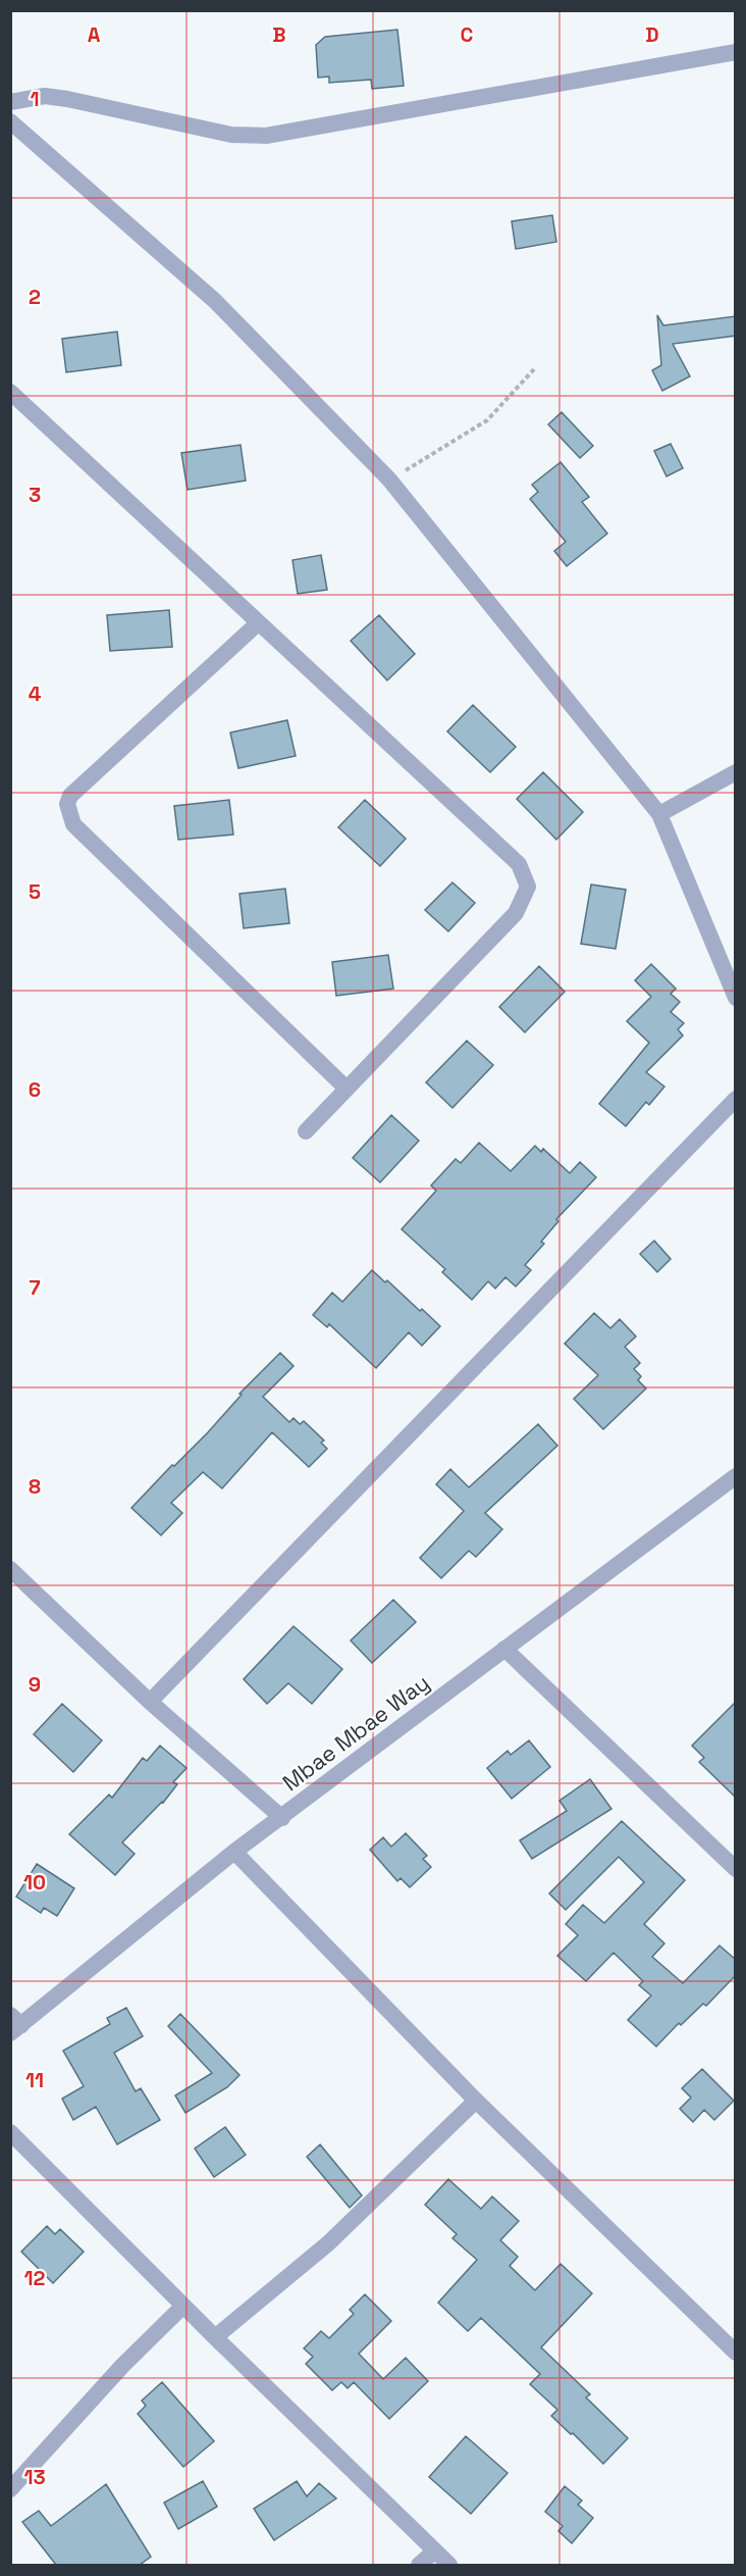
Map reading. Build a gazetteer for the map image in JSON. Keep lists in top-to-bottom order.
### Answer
{
  "streets": {
    "street": ["Mbae Mbae Way"]
  },
  "grid": {
    "columns": [
      "A",
      "B",
      "C",
      "D"
    ],
    "rows": [
      "1",
      "2",
      "3",
      "4",
      "5",
      "6",
      "7",
      "8",
      "9",
      "10",
      "11",
      "12",
      "13"
    ]
  }
}
